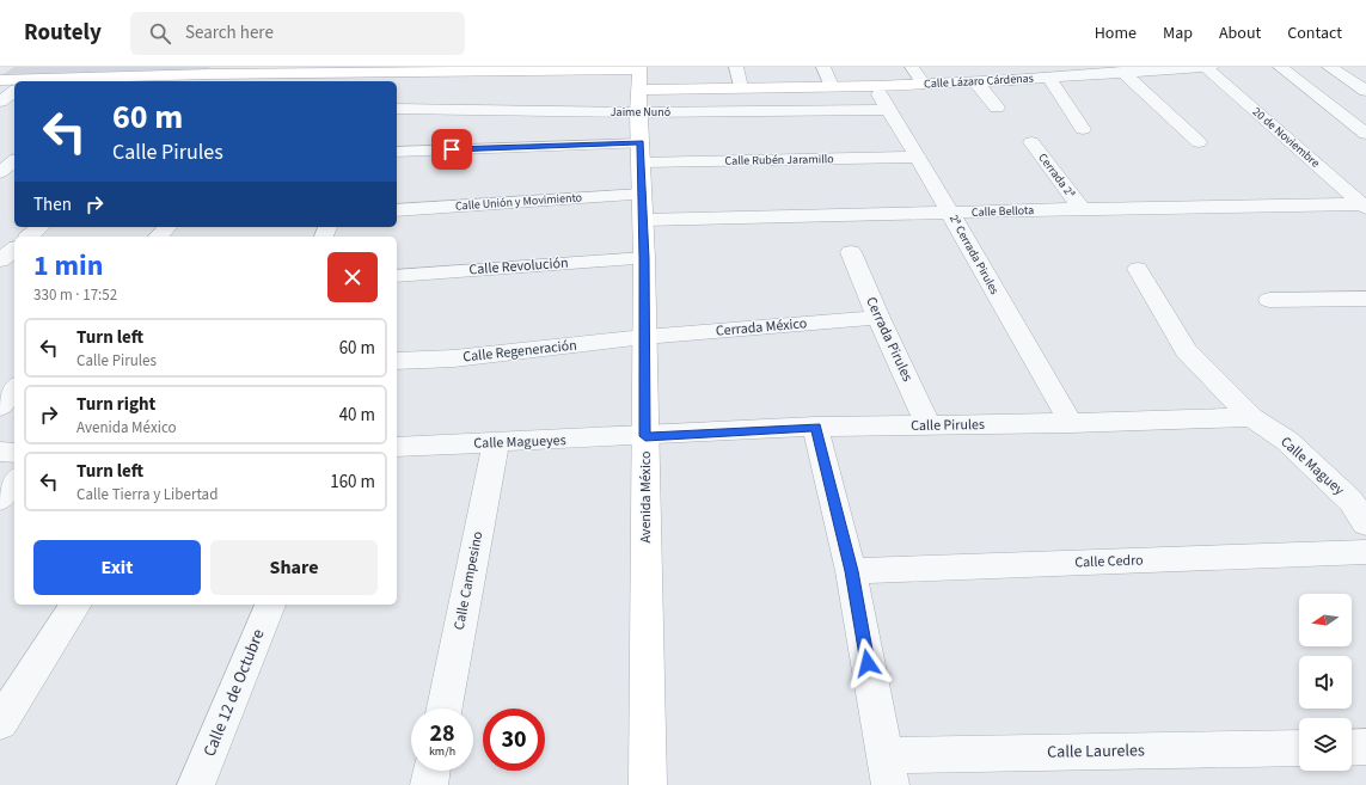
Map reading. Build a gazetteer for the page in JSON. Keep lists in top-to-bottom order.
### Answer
{
  "streets": {
    "street": [
      "Calle Lázaro Cárdenas",
      "Jaime Nunó",
      "20 de Noviembre",
      "Calle Rubén Jaramillo",
      "Cerrada 2ª",
      "Calle Unión y Movimiento",
      "Calle Bellota",
      "2ª Cerrada Pirules",
      "Calle Revolución",
      "Cerrada México",
      "Cerrada Pirules",
      "Calle Regeneración",
      "Calle Pirules",
      "Calle Magueyes",
      "Calle Maguey",
      "Avenida México",
      "Calle Cedro",
      "Calle Campesino",
      "Calle 12 de Octubre",
      "Calle Laureles"
    ]
  },
  "crossings": [
    ["Calle Lázaro Cárdenas", "Jaime Nunó"],
    ["Calle Lázaro Cárdenas", "20 de Noviembre"],
    ["Calle Lázaro Cárdenas", "2ª Cerrada Pirules"],
    ["Calle Lázaro Cárdenas", "Avenida México"],
    ["Jaime Nunó", "2ª Cerrada Pirules"],
    ["Jaime Nunó", "Avenida México"],
    ["20 de Noviembre", "Calle Bellota"],
    ["Calle Rubén Jaramillo", "2ª Cerrada Pirules"],
    ["Calle Rubén Jaramillo", "Avenida México"],
    ["Cerrada 2ª", "Calle Bellota"],
    ["Calle Unión y Movimiento", "Avenida México"],
    ["Calle Bellota", "2ª Cerrada Pirules"],
    ["Calle Bellota", "Avenida México"],
    ["2ª Cerrada Pirules", "Calle Pirules"],
    ["Calle Revolución", "Avenida México"],
    ["Cerrada México", "Cerrada Pirules"],
    ["Cerrada México", "Calle Regeneración"],
    ["Cerrada México", "Avenida México"],
    ["Cerrada Pirules", "Calle Pirules"],
    ["Calle Regeneración", "Avenida México"],
    ["Calle Pirules", "Calle Magueyes"],
    ["Calle Pirules", "Calle Maguey"],
    ["Calle Pirules", "Avenida México"],
    ["Calle Magueyes", "Avenida México"],
    ["Calle Magueyes", "Calle Campesino"]
  ],
  "north": "left",
  "page": {
    "header": "Routely",
    "search": "Search here",
    "nav": [
      "Home",
      "Map",
      "About",
      "Contact"
    ],
    "turn": ["60 m", "Calle Pirules"],
    "then": "Then",
    "heading": ["1 min", "330 m · 17:52"],
    "list": [
      {
        "name": "Turn left",
        "note": "Calle Pirules",
        "value": "60 m"
      },
      {
        "name": "Turn right",
        "note": "Avenida México",
        "value": "40 m"
      },
      {
        "name": "Turn left",
        "note": "Calle Tierra y Libertad",
        "value": "160 m"
      }
    ],
    "buttons": ["Exit", "Share"],
    "speed": "28 km/h",
    "limit": "30"
  }
}
